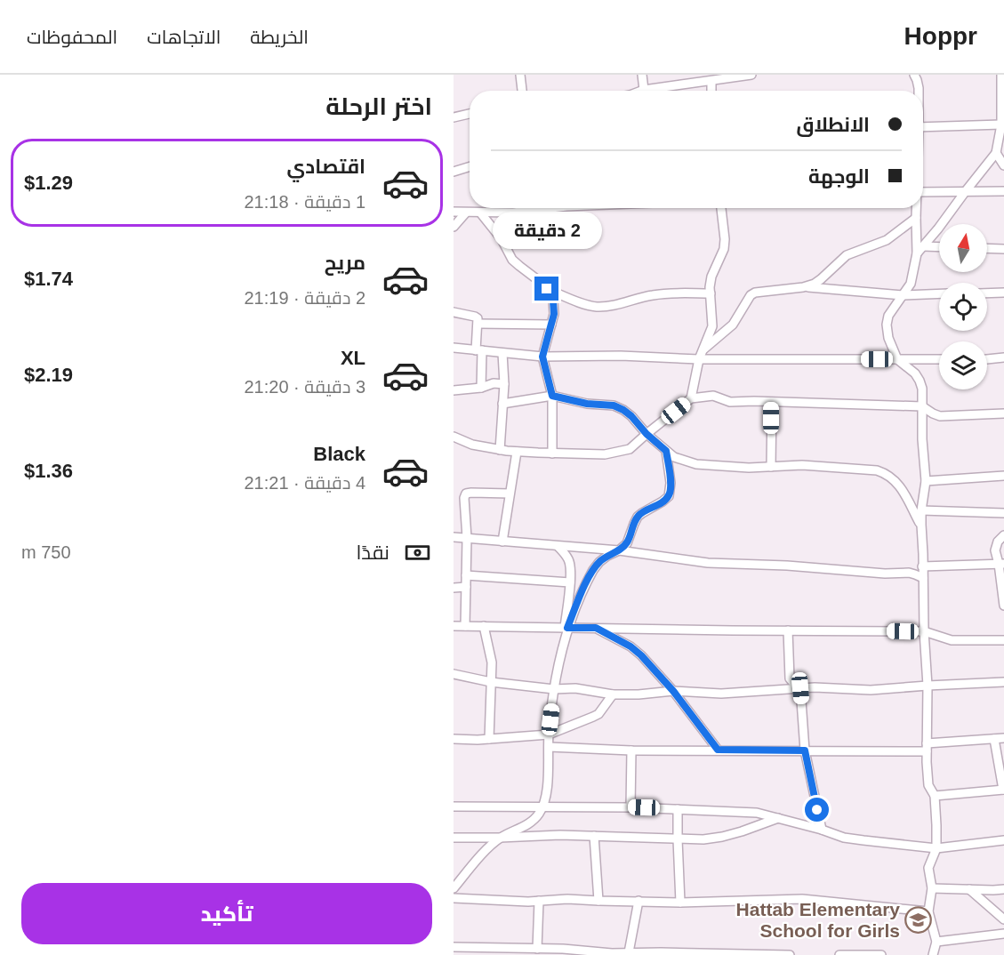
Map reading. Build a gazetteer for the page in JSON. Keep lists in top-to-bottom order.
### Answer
{
  "places": {
    "school or university": ["Hattab Elementary School for Girls"]
  },
  "north": "top",
  "page": {
    "header": "Hoppr",
    "nav": ["الخريطة", "الاتجاهات", "المحفوظات"],
    "heading": "اختر الرحلة",
    "banner": ["الانطلاق", "الوجهة"],
    "list": [
      {
        "name": "اقتصادي",
        "note": "1 دقيقة · 21:18",
        "value": "$1.29"
      },
      {
        "name": "مريح",
        "note": "2 دقيقة · 21:19",
        "value": "$1.74"
      },
      {
        "name": "XL",
        "note": "3 دقيقة · 21:20",
        "value": "$2.19"
      },
      {
        "name": "Black",
        "note": "4 دقيقة · 21:21",
        "value": "$1.36"
      }
    ],
    "bubble": "2 دقيقة",
    "pay": ["نقدًا", "750 m"],
    "buttons": "تأكيد"
  }
}
